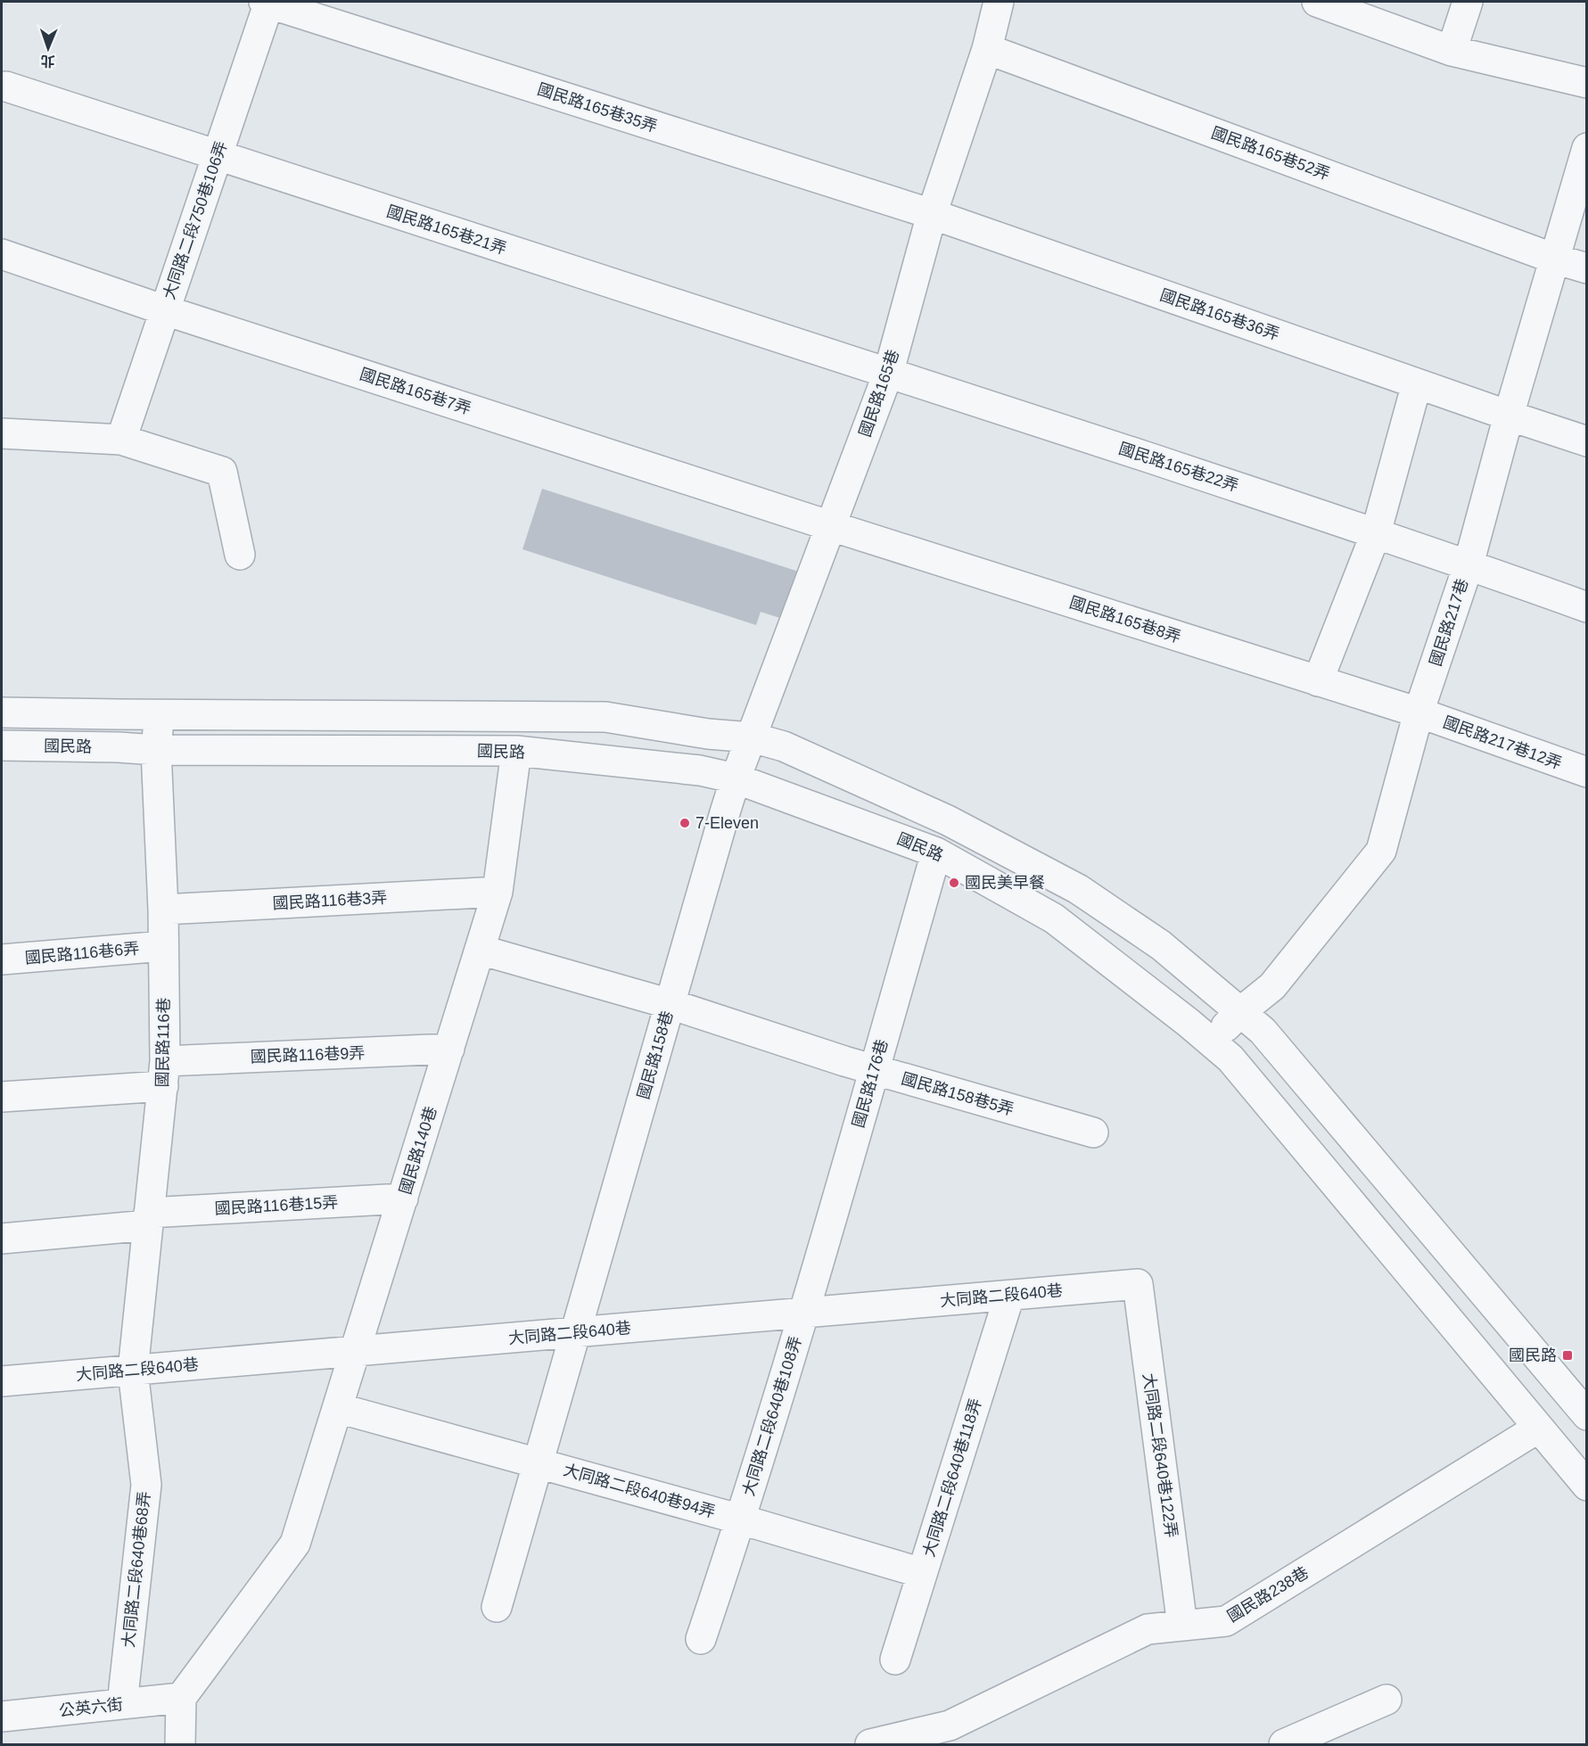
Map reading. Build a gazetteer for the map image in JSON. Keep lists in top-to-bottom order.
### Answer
{
  "streets": {
    "street": [
      "國民路165巷35弄",
      "國民路165巷52弄",
      "大同路二段750巷106弄",
      "國民路165巷21弄",
      "國民路165巷36弄",
      "國民路165巷7弄",
      "國民路165巷",
      "國民路165巷22弄",
      "國民路165巷8弄",
      "國民路217巷",
      "國民路217巷12弄",
      "國民路",
      "國民路116巷3弄",
      "國民路116巷6弄",
      "國民路116巷",
      "國民路116巷9弄",
      "國民路158巷",
      "國民路176巷",
      "國民路158巷5弄",
      "國民路140巷",
      "國民路116巷15弄",
      "大同路二段640巷",
      "大同路二段640巷108弄",
      "大同路二段640巷122弄",
      "大同路二段640巷118弄",
      "大同路二段640巷94弄",
      "大同路二段640巷68弄",
      "國民路238巷",
      "公英六街"
    ]
  },
  "crossings": [
    ["國民路165巷35弄", "大同路二段750巷106弄"],
    ["國民路165巷35弄", "國民路165巷36弄"],
    ["國民路165巷35弄", "國民路165巷"],
    ["國民路165巷52弄", "國民路165巷"],
    ["國民路165巷52弄", "國民路217巷"],
    ["大同路二段750巷106弄", "國民路165巷21弄"],
    ["大同路二段750巷106弄", "國民路165巷7弄"],
    ["國民路165巷21弄", "國民路165巷"],
    ["國民路165巷21弄", "國民路165巷22弄"],
    ["國民路165巷36弄", "國民路165巷"],
    ["國民路165巷36弄", "國民路217巷"],
    ["國民路165巷7弄", "國民路165巷"],
    ["國民路165巷7弄", "國民路165巷8弄"],
    ["國民路165巷", "國民路165巷22弄"],
    ["國民路165巷", "國民路165巷8弄"],
    ["國民路165巷", "國民路"],
    ["國民路165巷", "國民路158巷"],
    ["國民路165巷22弄", "國民路217巷"],
    ["國民路165巷8弄", "國民路217巷"],
    ["國民路165巷8弄", "國民路217巷12弄"],
    ["國民路217巷", "國民路217巷12弄"],
    ["國民路217巷", "國民路"],
    ["國民路", "國民路116巷"],
    ["國民路", "國民路158巷"],
    ["國民路", "國民路176巷"],
    ["國民路", "國民路140巷"],
    ["國民路", "國民路238巷"],
    ["國民路116巷3弄", "國民路116巷"],
    ["國民路116巷3弄", "國民路140巷"],
    ["國民路116巷6弄", "國民路116巷"],
    ["國民路116巷", "國民路116巷9弄"],
    ["國民路116巷", "國民路116巷15弄"],
    ["國民路116巷", "大同路二段640巷"],
    ["國民路116巷", "大同路二段640巷68弄"],
    ["國民路116巷9弄", "國民路140巷"],
    ["國民路158巷", "國民路158巷5弄"],
    ["國民路158巷", "大同路二段640巷"],
    ["國民路176巷", "國民路158巷5弄"],
    ["國民路176巷", "大同路二段640巷"],
    ["國民路176巷", "大同路二段640巷108弄"],
    ["國民路140巷", "國民路116巷15弄"],
    ["國民路140巷", "大同路二段640巷"],
    ["國民路140巷", "大同路二段640巷94弄"],
    ["國民路140巷", "公英六街"],
    ["大同路二段640巷", "大同路二段640巷108弄"],
    ["大同路二段640巷", "大同路二段640巷122弄"],
    ["大同路二段640巷", "大同路二段640巷118弄"],
    ["大同路二段640巷", "大同路二段640巷68弄"],
    ["大同路二段640巷108弄", "大同路二段640巷94弄"],
    ["大同路二段640巷122弄", "國民路238巷"],
    ["大同路二段640巷68弄", "公英六街"]
  ],
  "places": {
    "other": ["7-Eleven", "國民美早餐"],
    "transit": ["國民路"]
  },
  "north": "bottom"
}
